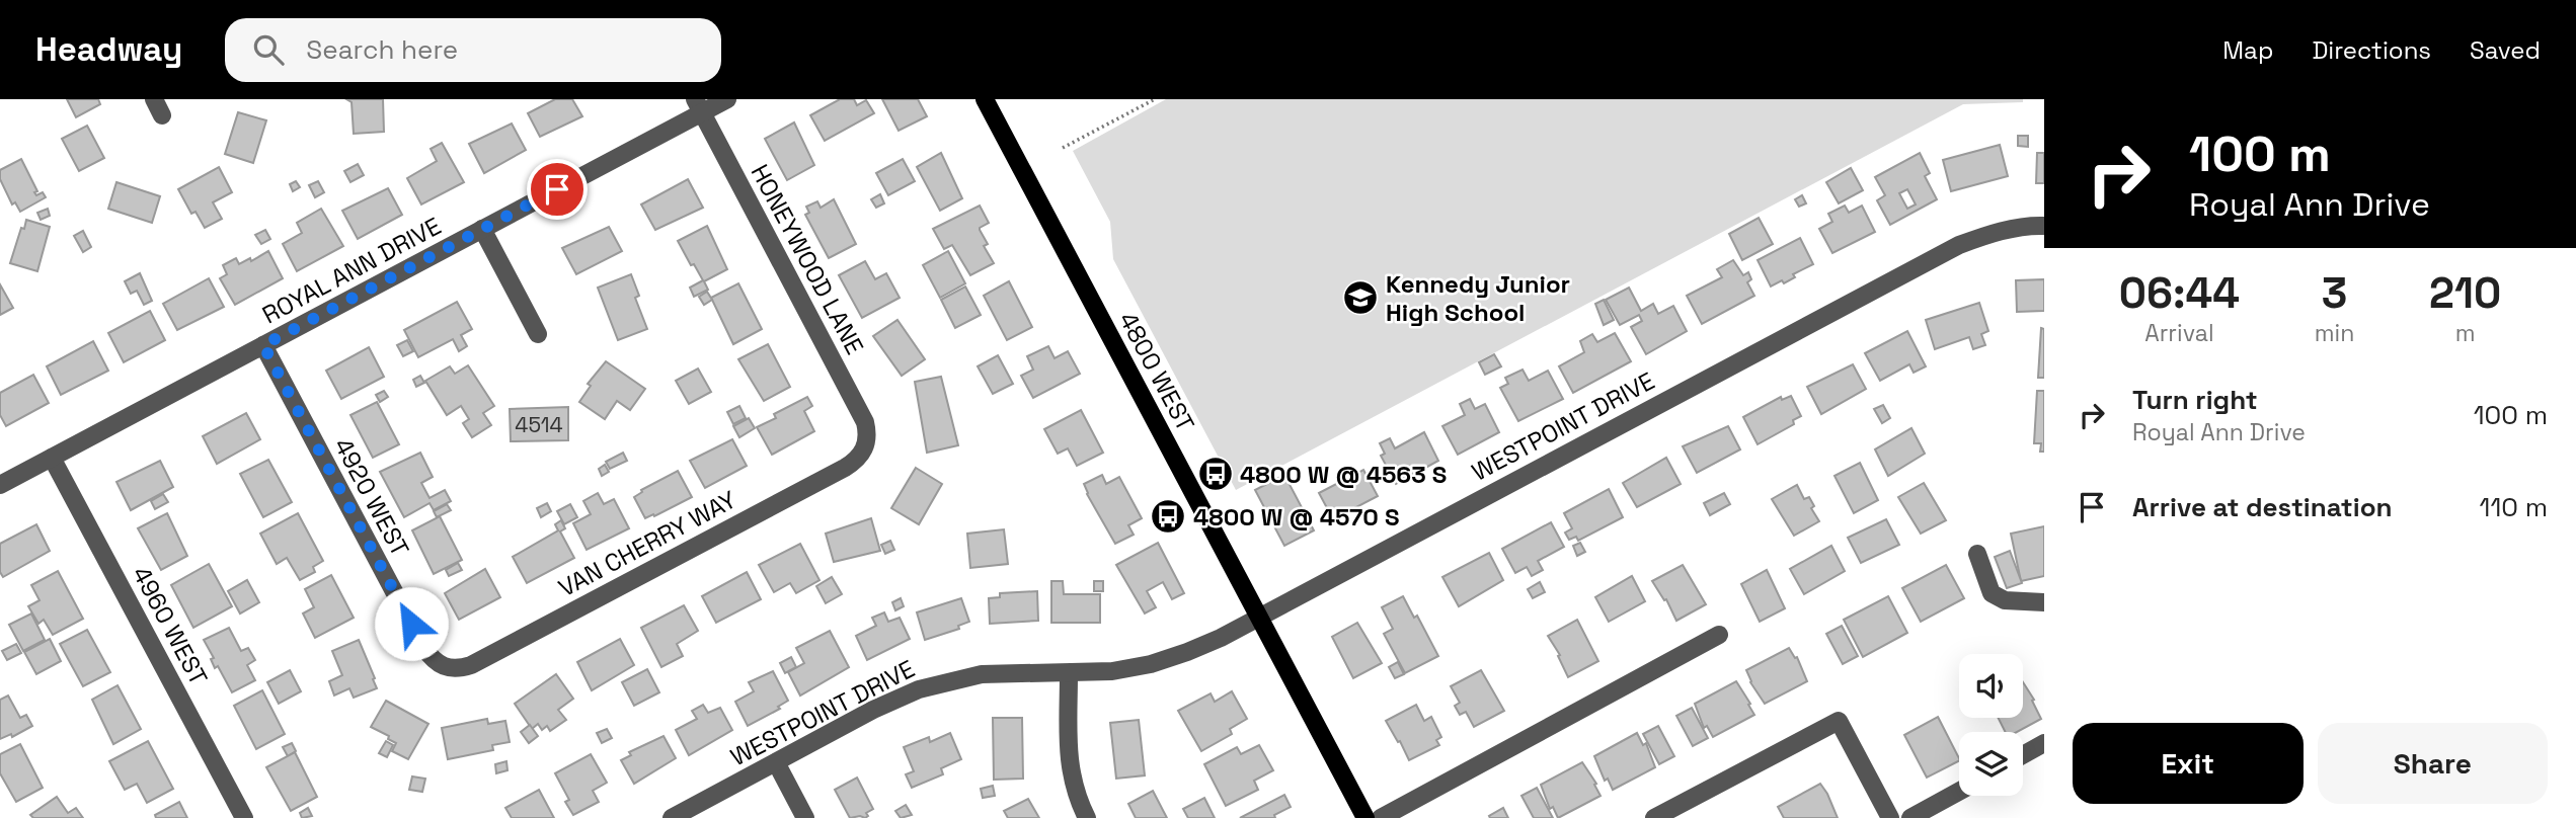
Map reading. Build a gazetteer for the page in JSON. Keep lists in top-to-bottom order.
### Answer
{
  "streets": {
    "main road": ["4800 WEST"],
    "street": [
      "HONEYWOOD LANE",
      "ROYAL ANN DRIVE",
      "WESTPOINT DRIVE",
      "4920 WEST",
      "VAN CHERRY WAY",
      "4960 WEST"
    ]
  },
  "crossings": [
    ["HONEYWOOD LANE", "ROYAL ANN DRIVE"],
    ["HONEYWOOD LANE", "VAN CHERRY WAY"],
    ["ROYAL ANN DRIVE", "4920 WEST"],
    ["ROYAL ANN DRIVE", "4960 WEST"],
    ["4800 WEST", "WESTPOINT DRIVE"],
    ["4920 WEST", "VAN CHERRY WAY"]
  ],
  "places": {
    "school or university": ["Kennedy Junior High School"],
    "bus stop": ["4800 W @ 4563 S", "4800 W @ 4570 S"]
  },
  "house_numbers": ["4514"],
  "page": {
    "header": "Headway",
    "search": "Search here",
    "nav": ["Map", "Directions", "Saved"],
    "turn": ["100 m", "Royal Ann Drive"],
    "eta": [
      "06:44",
      "Arrival",
      "3",
      "min",
      "210",
      "m"
    ],
    "list": [
      {
        "name": "Turn right",
        "note": "Royal Ann Drive",
        "value": "100 m"
      },
      {
        "name": "Arrive at destination",
        "value": "110 m"
      }
    ],
    "buttons": ["Exit", "Share"]
  }
}
